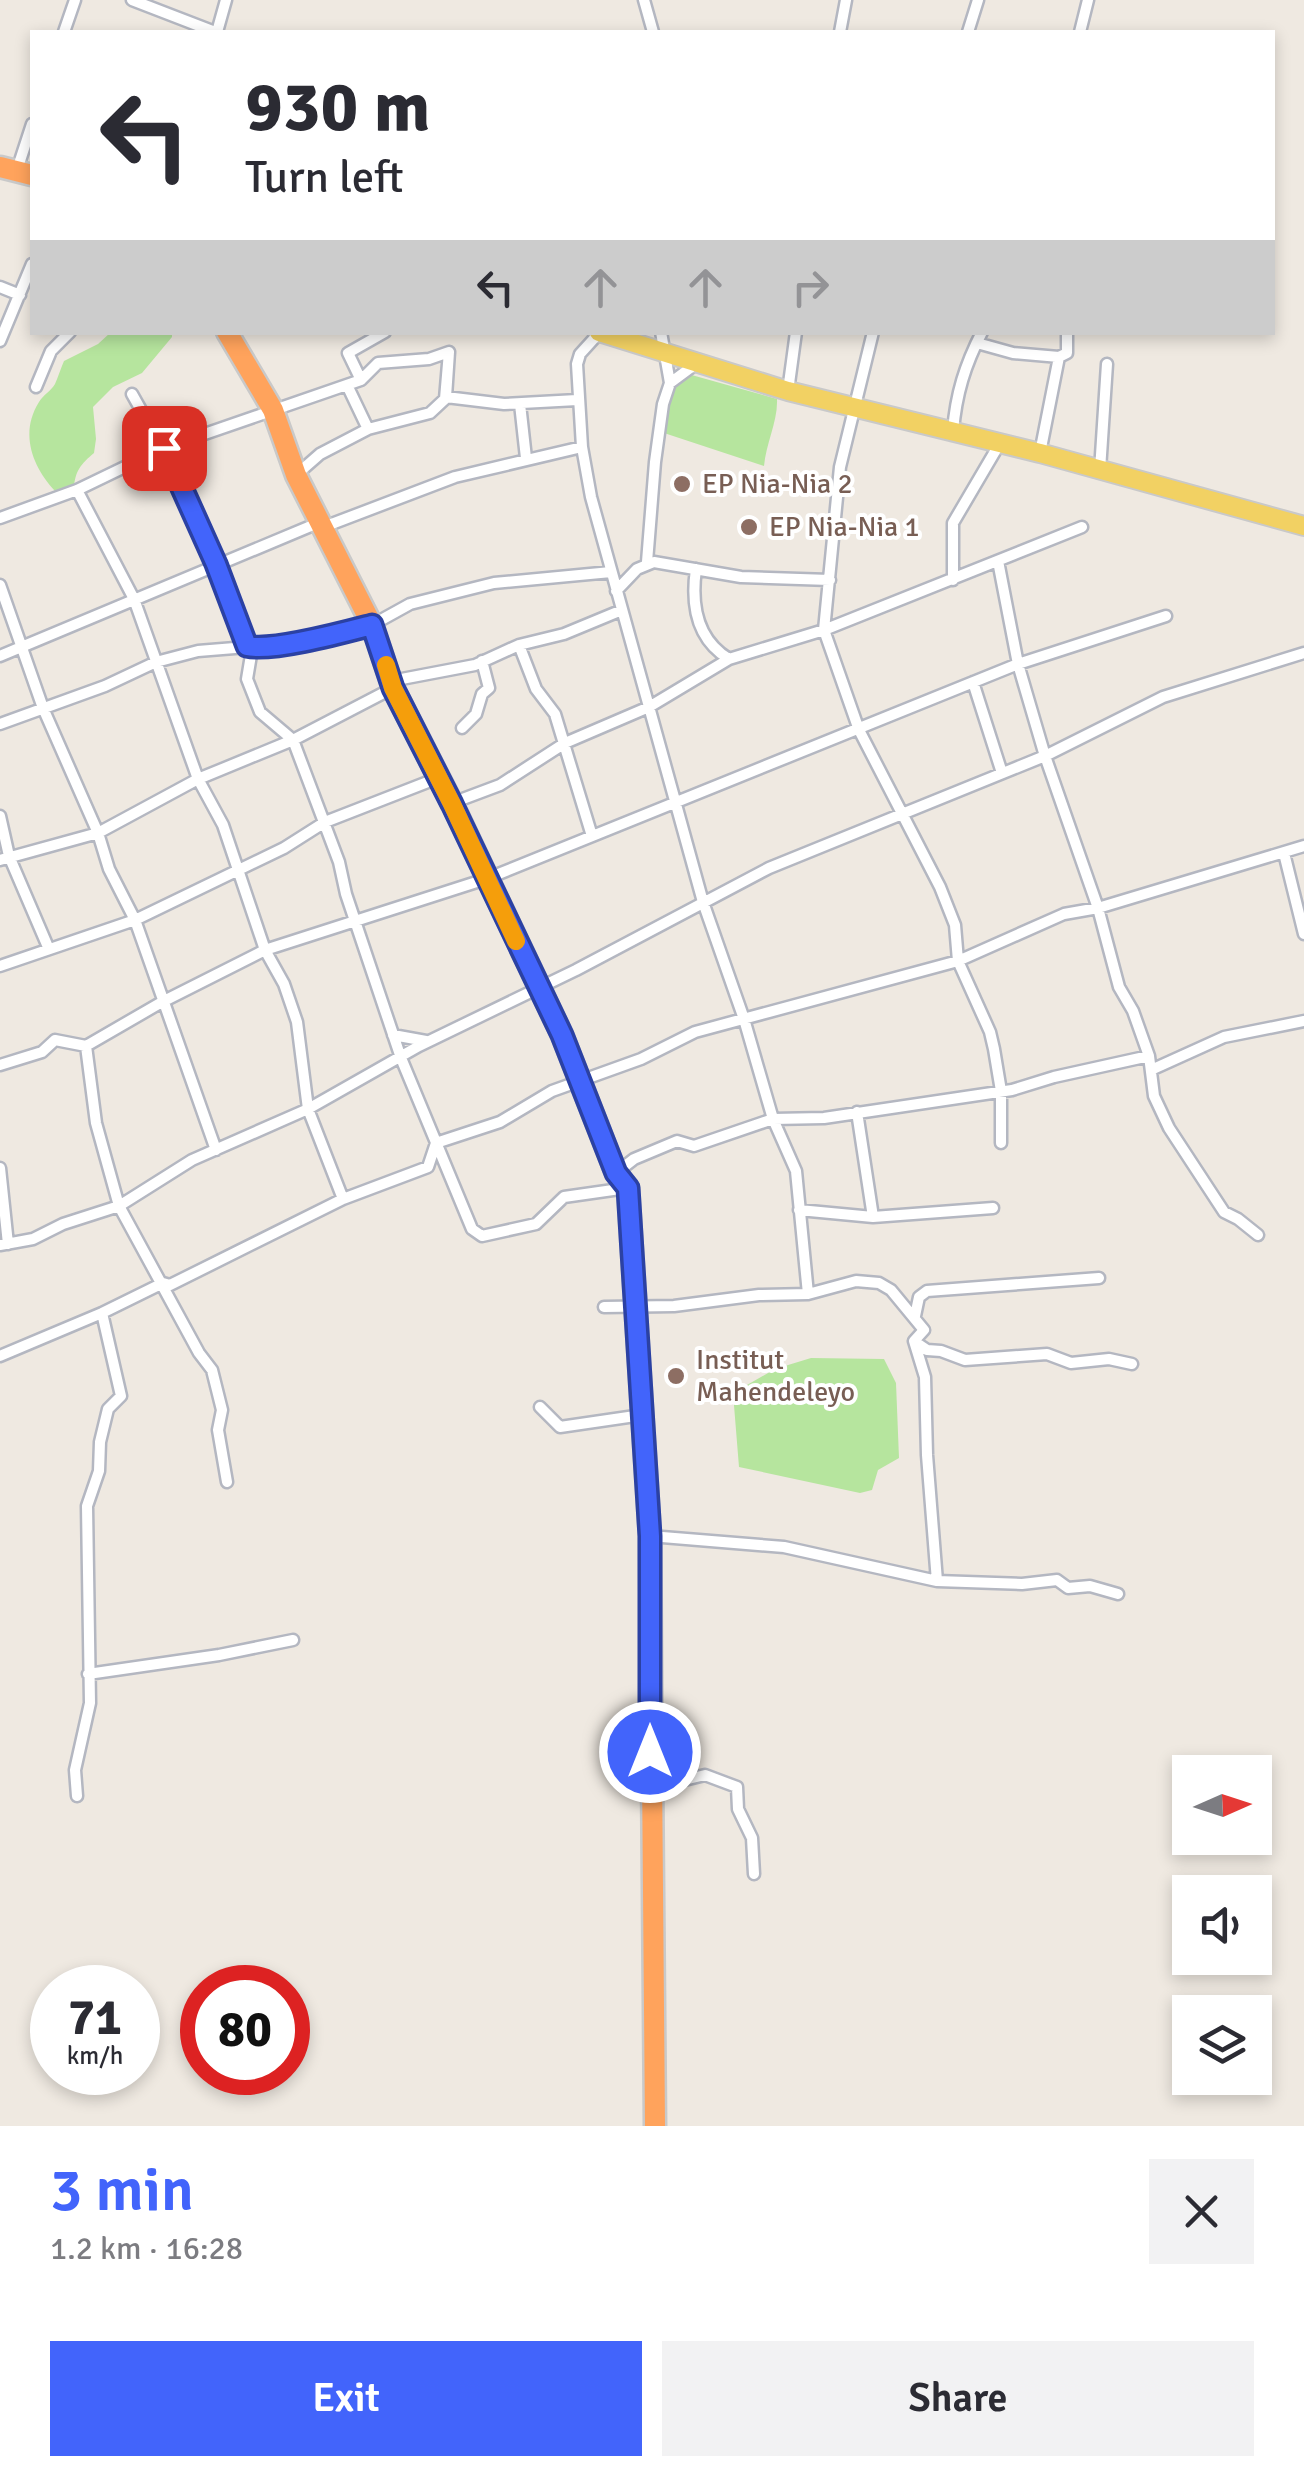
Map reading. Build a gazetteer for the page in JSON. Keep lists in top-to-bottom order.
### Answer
{
  "places": ["EP Nia-Nia 2", "EP Nia-Nia 1", "Institut Mahendeleyo"],
  "north": "right",
  "page": {
    "turn": ["930 m", "Turn left"],
    "speed": "71 km/h",
    "limit": "80",
    "heading": ["3 min", "1.2 km · 16:28"],
    "buttons": ["Exit", "Share"]
  }
}
